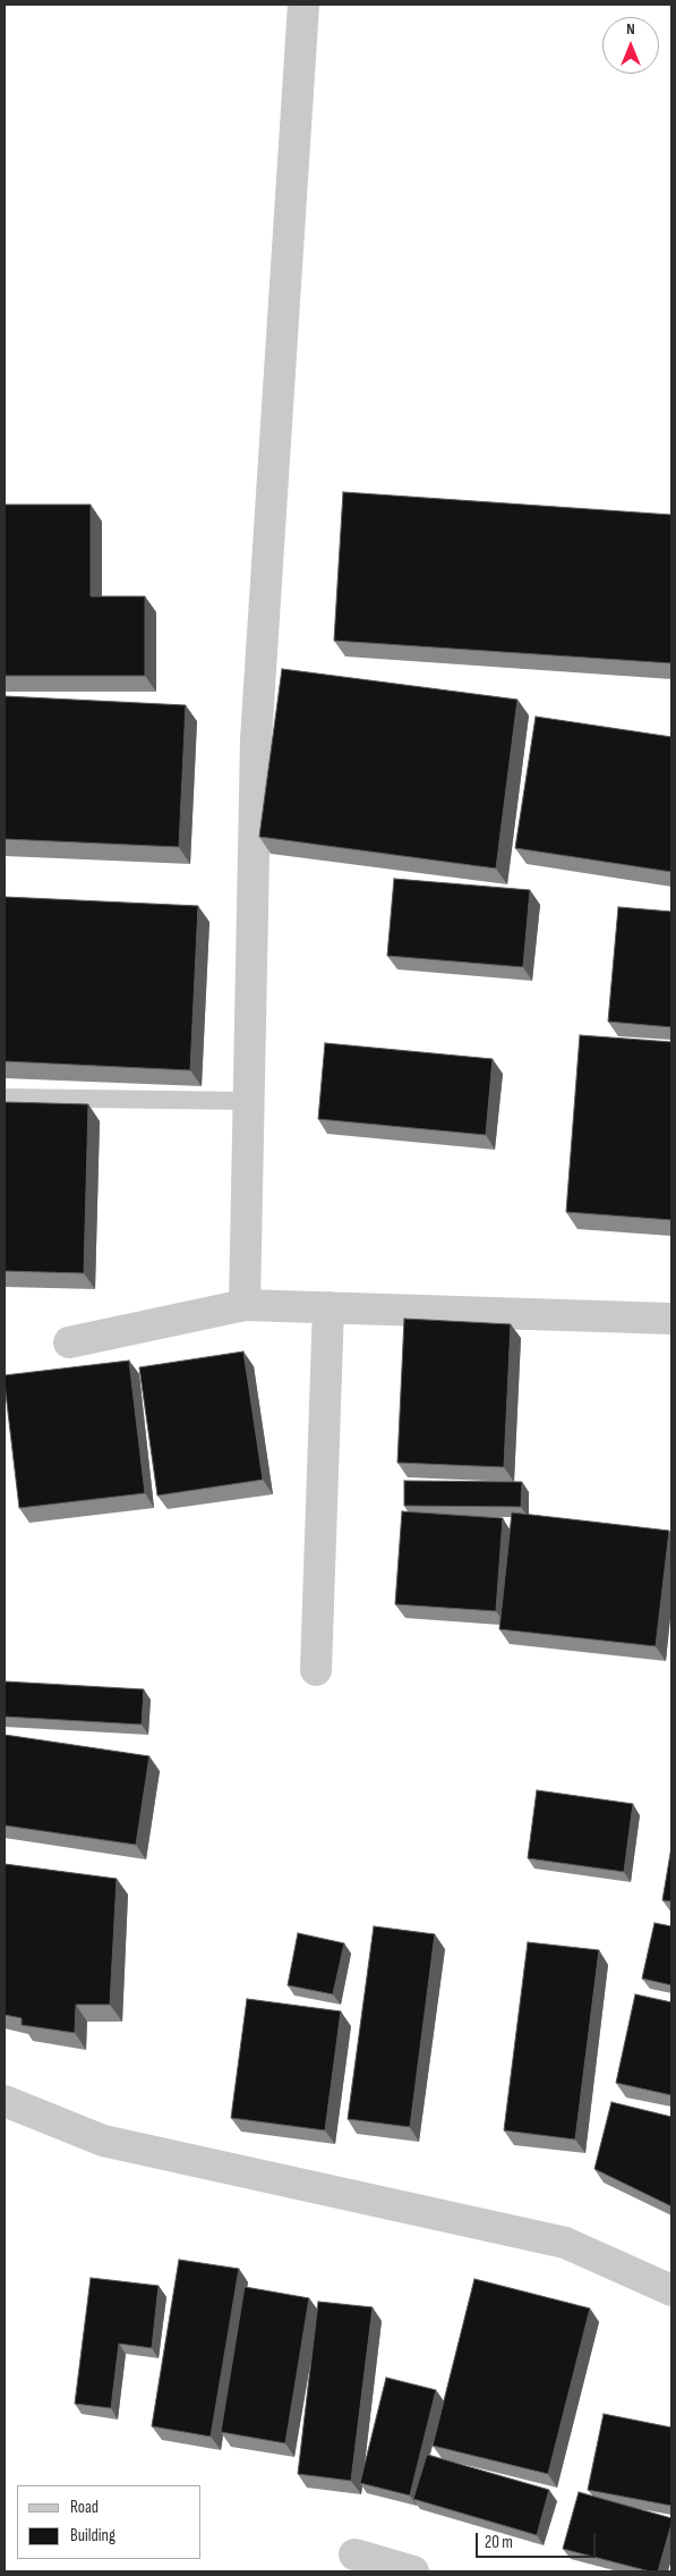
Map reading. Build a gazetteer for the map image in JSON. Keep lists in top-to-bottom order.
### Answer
{
  "legend": ["Road", "Building"],
  "scale_bar": "20 m",
  "north": "top"
}
